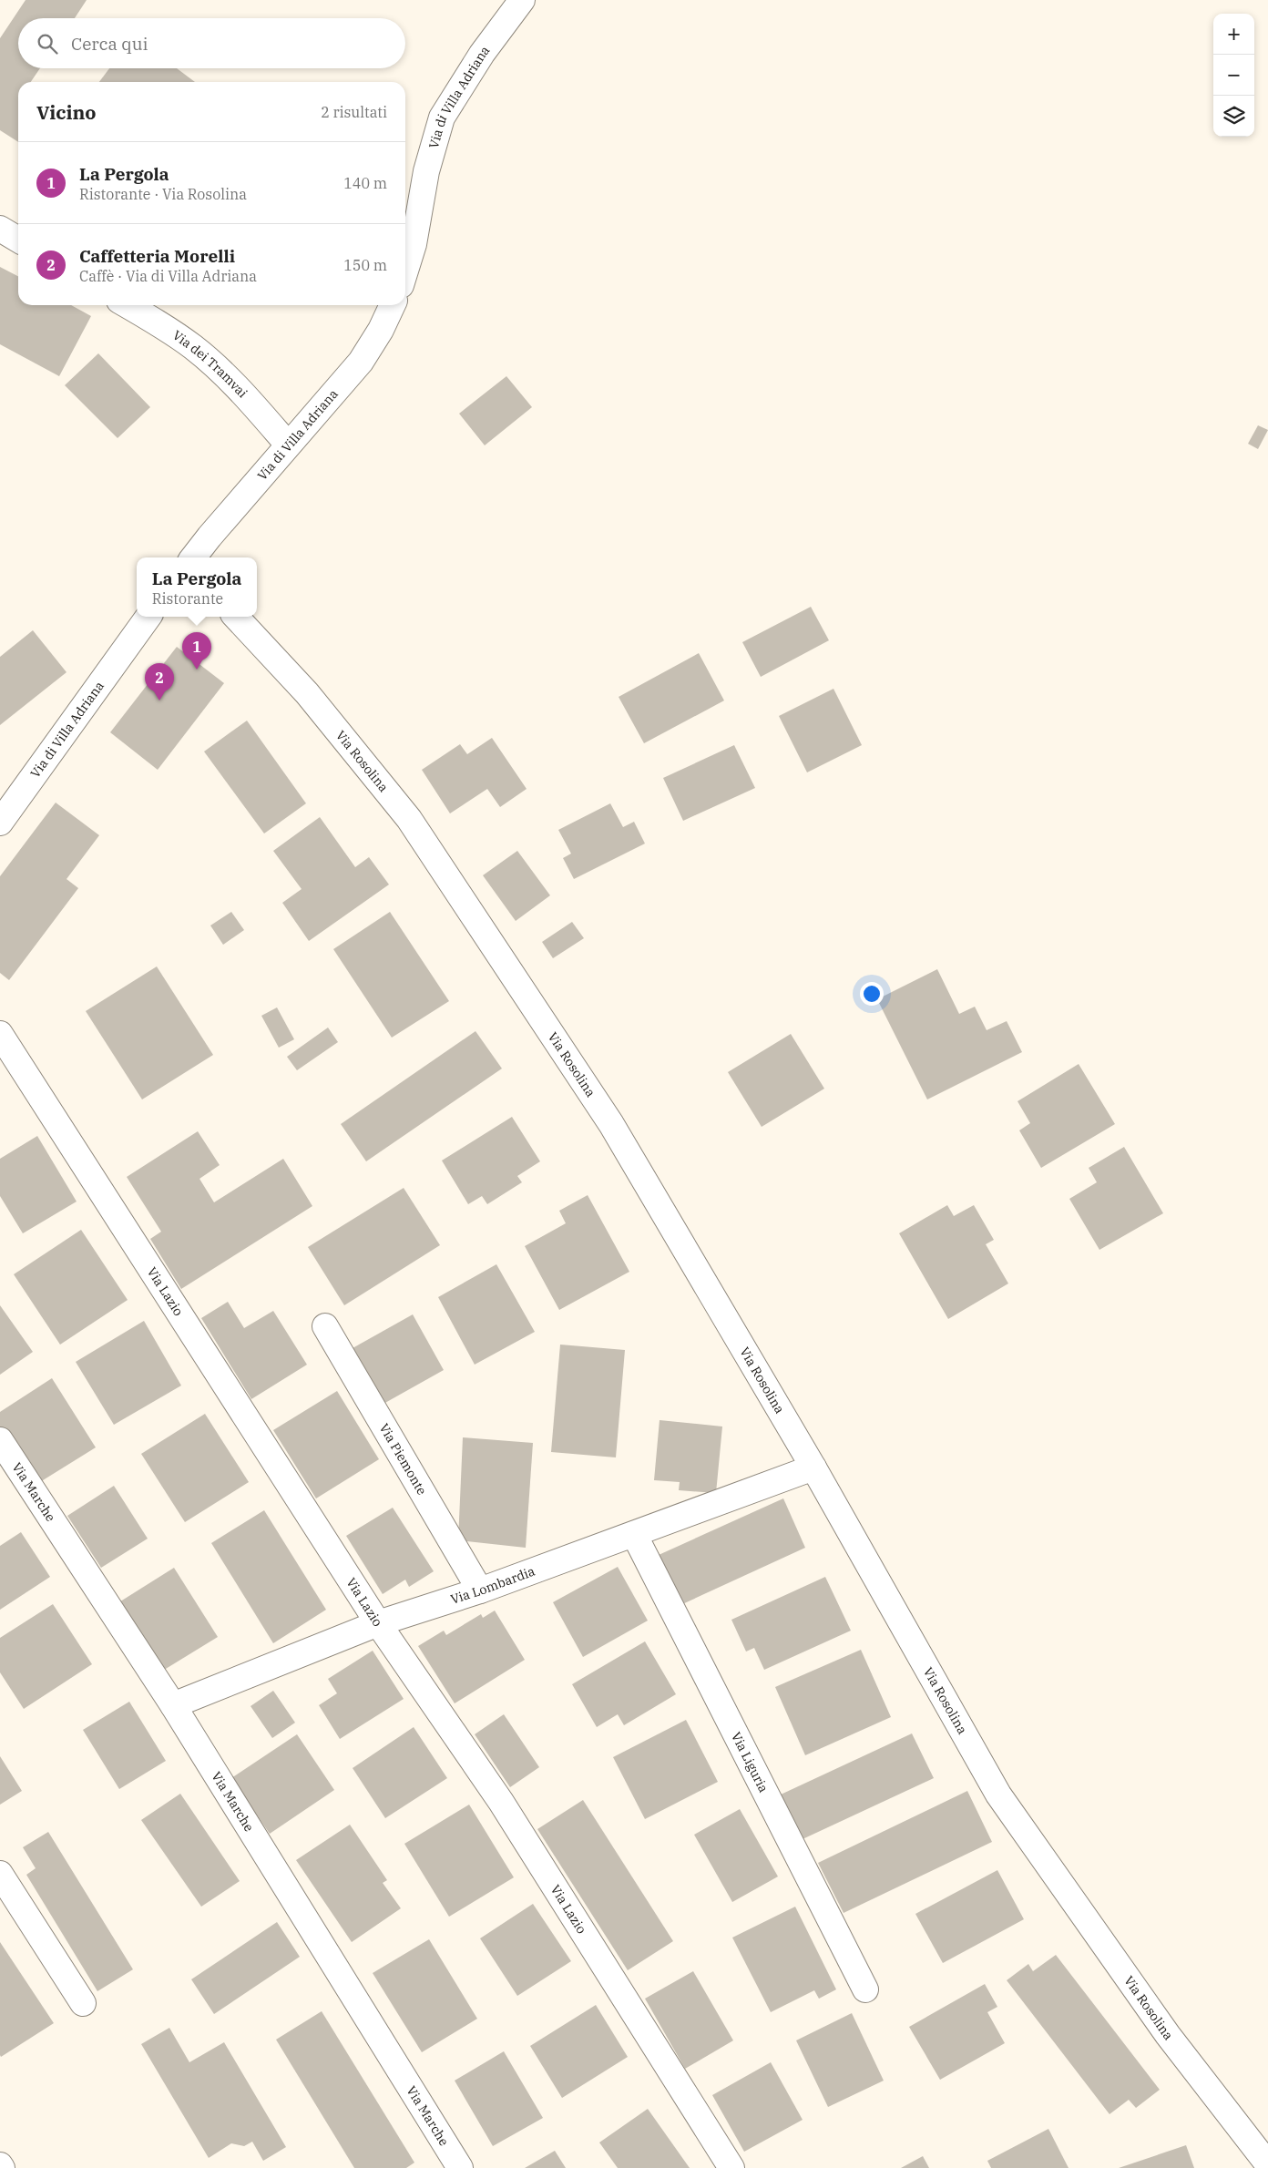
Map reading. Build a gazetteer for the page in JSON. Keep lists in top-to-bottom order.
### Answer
{
  "streets": {
    "street": [
      "Via di Villa Adriana",
      "Via dei Tramvai",
      "Via Rosolina",
      "Via Lazio",
      "Via Piemonte",
      "Via Marche",
      "Via Lombardia",
      "Via Liguria"
    ]
  },
  "crossings": [
    ["Via di Villa Adriana", "Via dei Tramvai"],
    ["Via Rosolina", "Via Lombardia"],
    ["Via Lazio", "Via Lombardia"],
    ["Via Piemonte", "Via Lombardia"],
    ["Via Marche", "Via Lombardia"],
    ["Via Lombardia", "Via Liguria"]
  ],
  "page": {
    "map_buttons": ["+", "−"],
    "search": "Cerca qui",
    "heading": ["Vicino", "2 risultati"],
    "list": [
      {
        "mark": "1",
        "name": "La Pergola",
        "note": "Ristorante · Via Rosolina",
        "value": "140 m"
      },
      {
        "mark": "2",
        "name": "Caffetteria Morelli",
        "note": "Caffè · Via di Villa Adriana",
        "value": "150 m"
      }
    ],
    "popup": ["La Pergola", "Ristorante"],
    "pins": ["1", "2"]
  }
}
